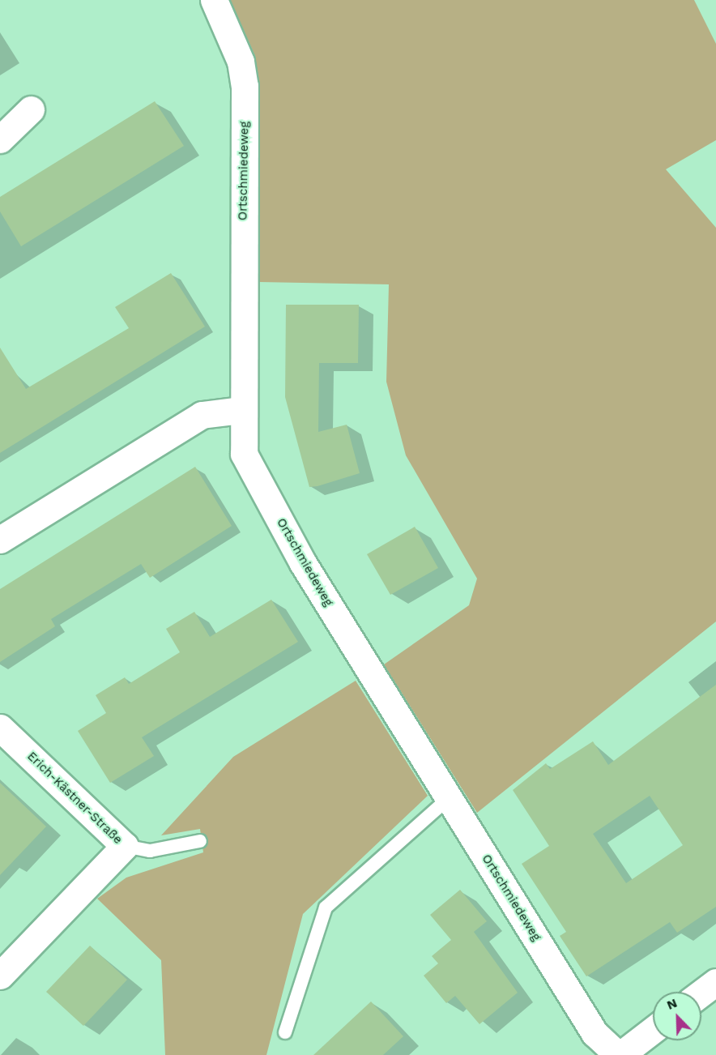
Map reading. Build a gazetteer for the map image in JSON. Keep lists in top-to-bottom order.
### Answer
{
  "streets": {
    "street": ["Ortschmiedeweg", "Erich-Kästner-Straße"]
  },
  "north": "top left"
}
